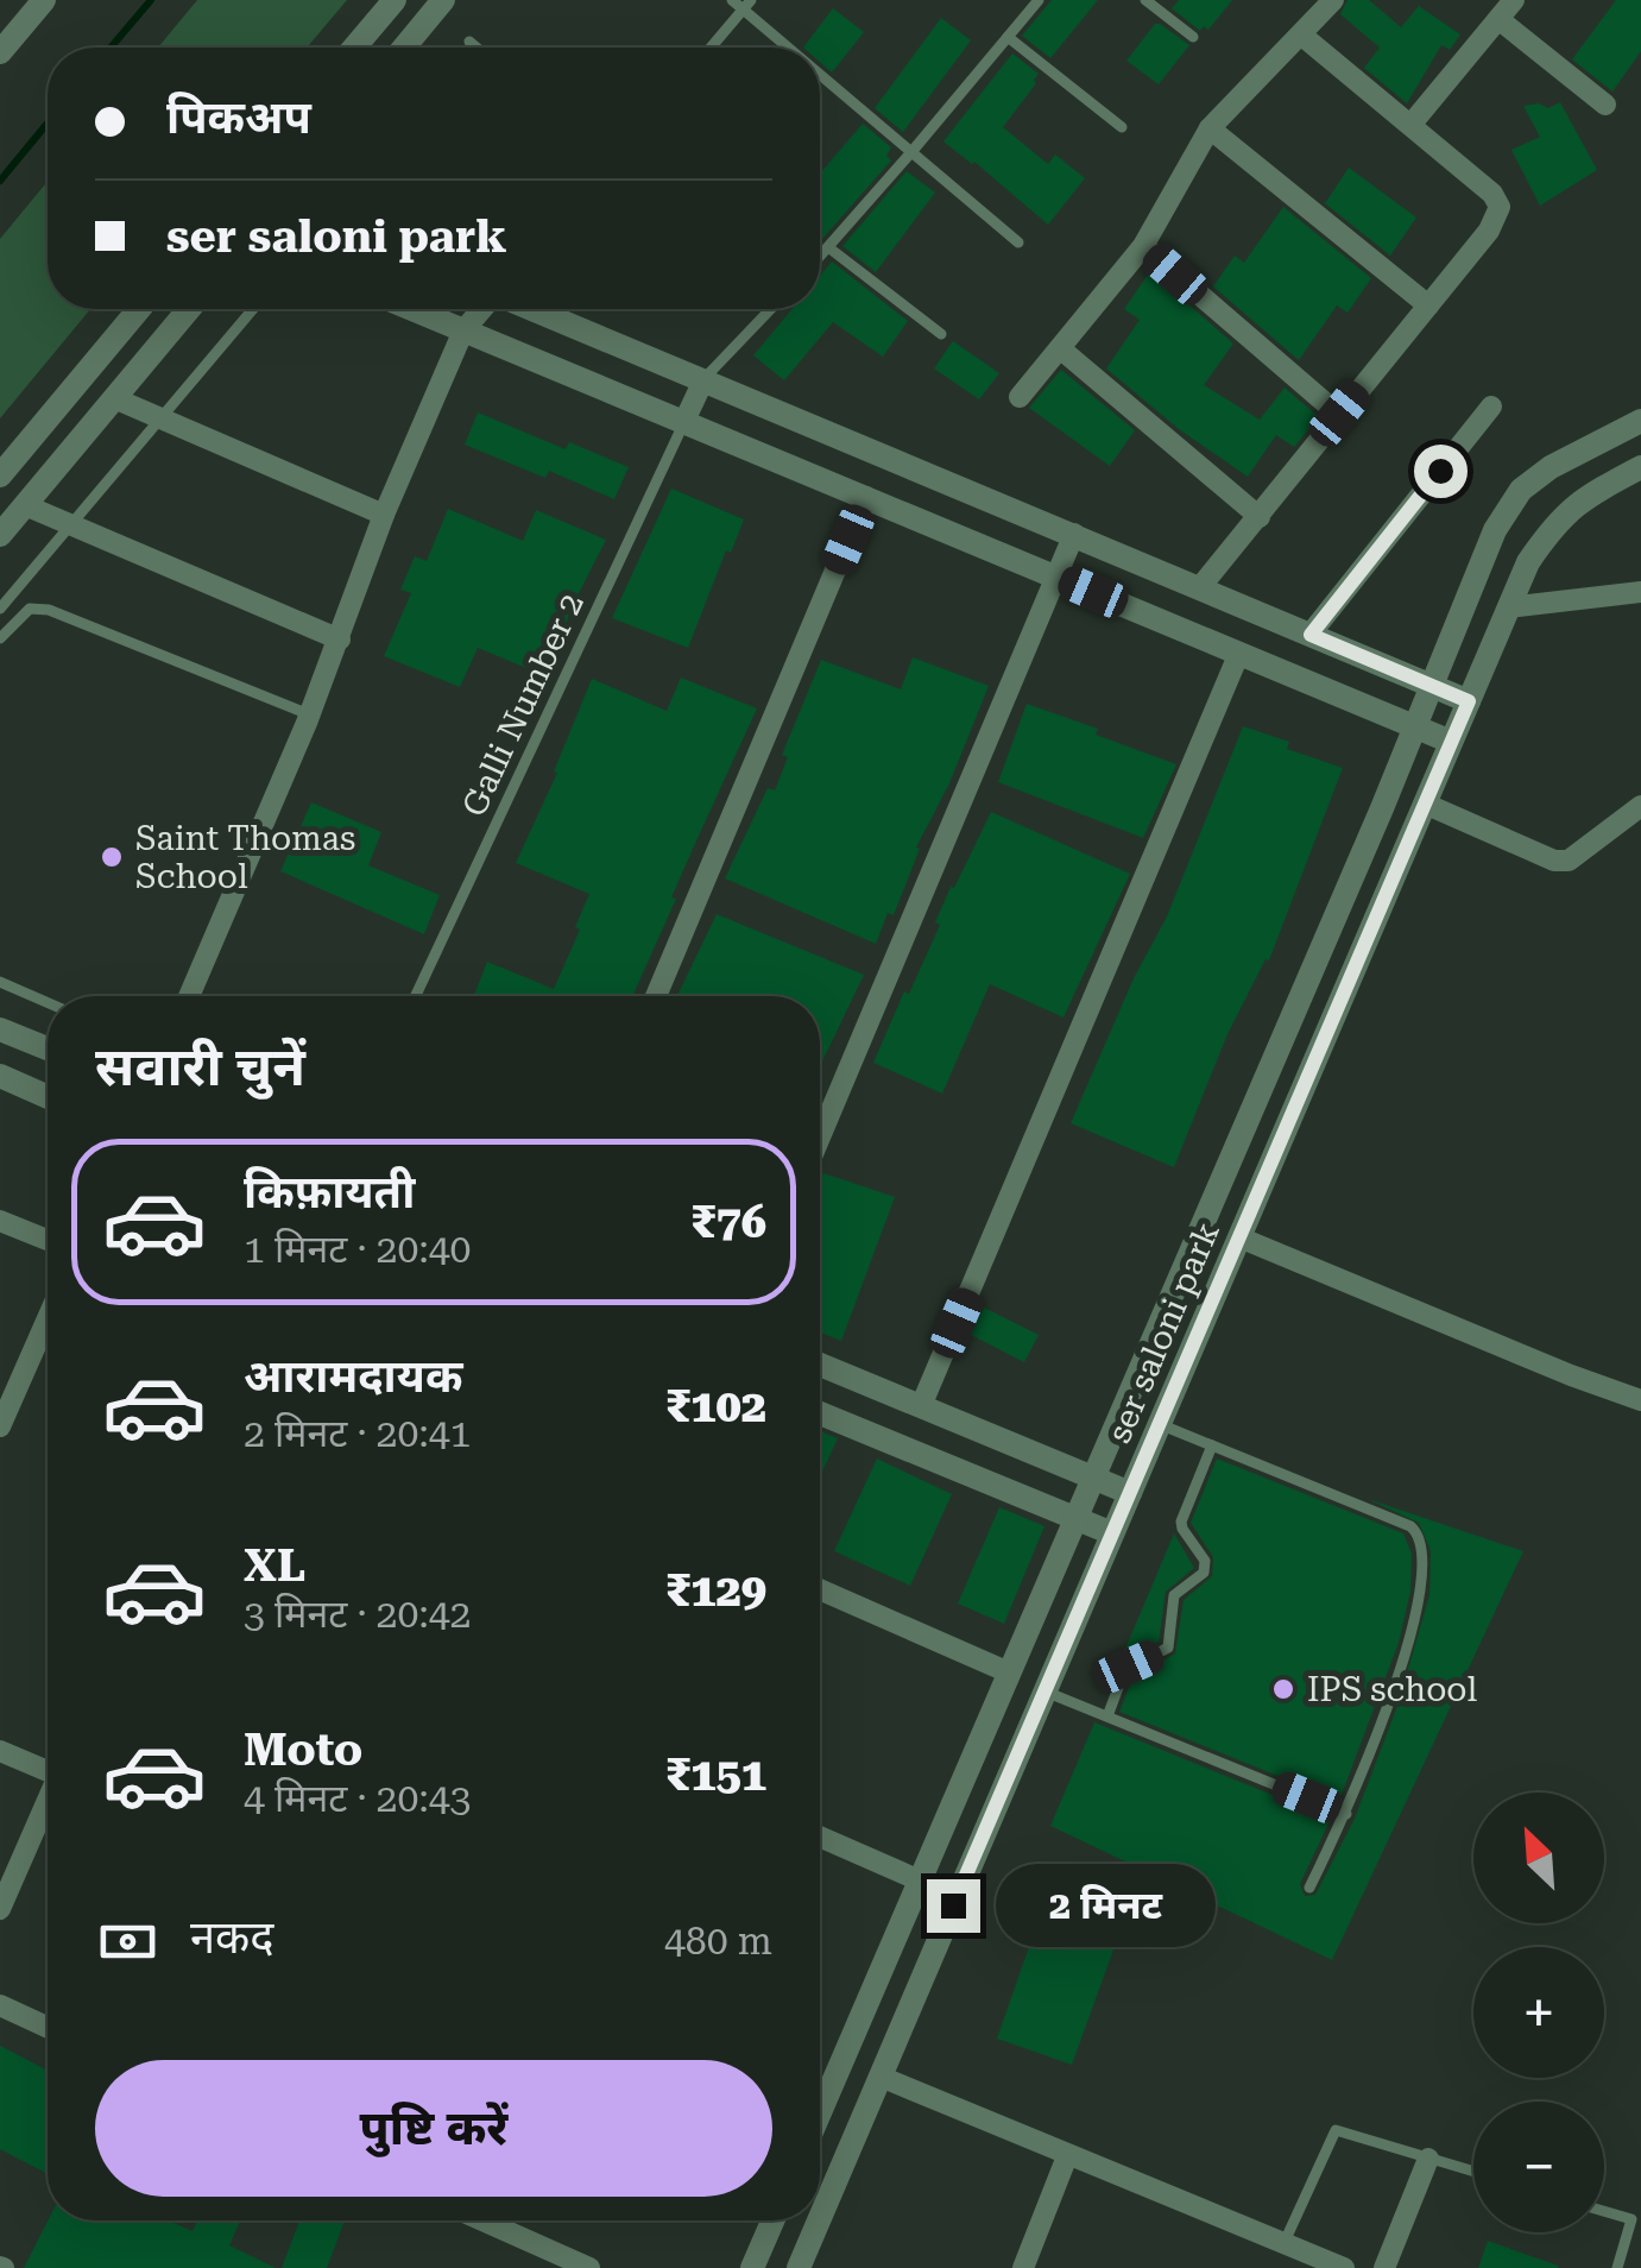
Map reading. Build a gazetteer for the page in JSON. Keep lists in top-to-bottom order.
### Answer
{
  "streets": {
    "street": ["ser saloni park"],
    "lane": ["Galli Number 2"]
  },
  "places": ["Saint Thomas School", "IPS school"],
  "north": "top left",
  "page": {
    "banner": ["पिकअप", "ser saloni park"],
    "heading": "सवारी चुनें",
    "list": [
      {
        "name": "किफ़ायती",
        "note": "1 मिनट · 20:40",
        "value": "₹76"
      },
      {
        "name": "आरामदायक",
        "note": "2 मिनट · 20:41",
        "value": "₹102"
      },
      {
        "name": "XL",
        "note": "3 मिनट · 20:42",
        "value": "₹129"
      },
      {
        "name": "Moto",
        "note": "4 मिनट · 20:43",
        "value": "₹151"
      }
    ],
    "map_buttons": ["+", "−"],
    "bubble": "2 मिनट",
    "pay": ["नकद", "480 m"],
    "buttons": "पुष्टि करें"
  }
}
